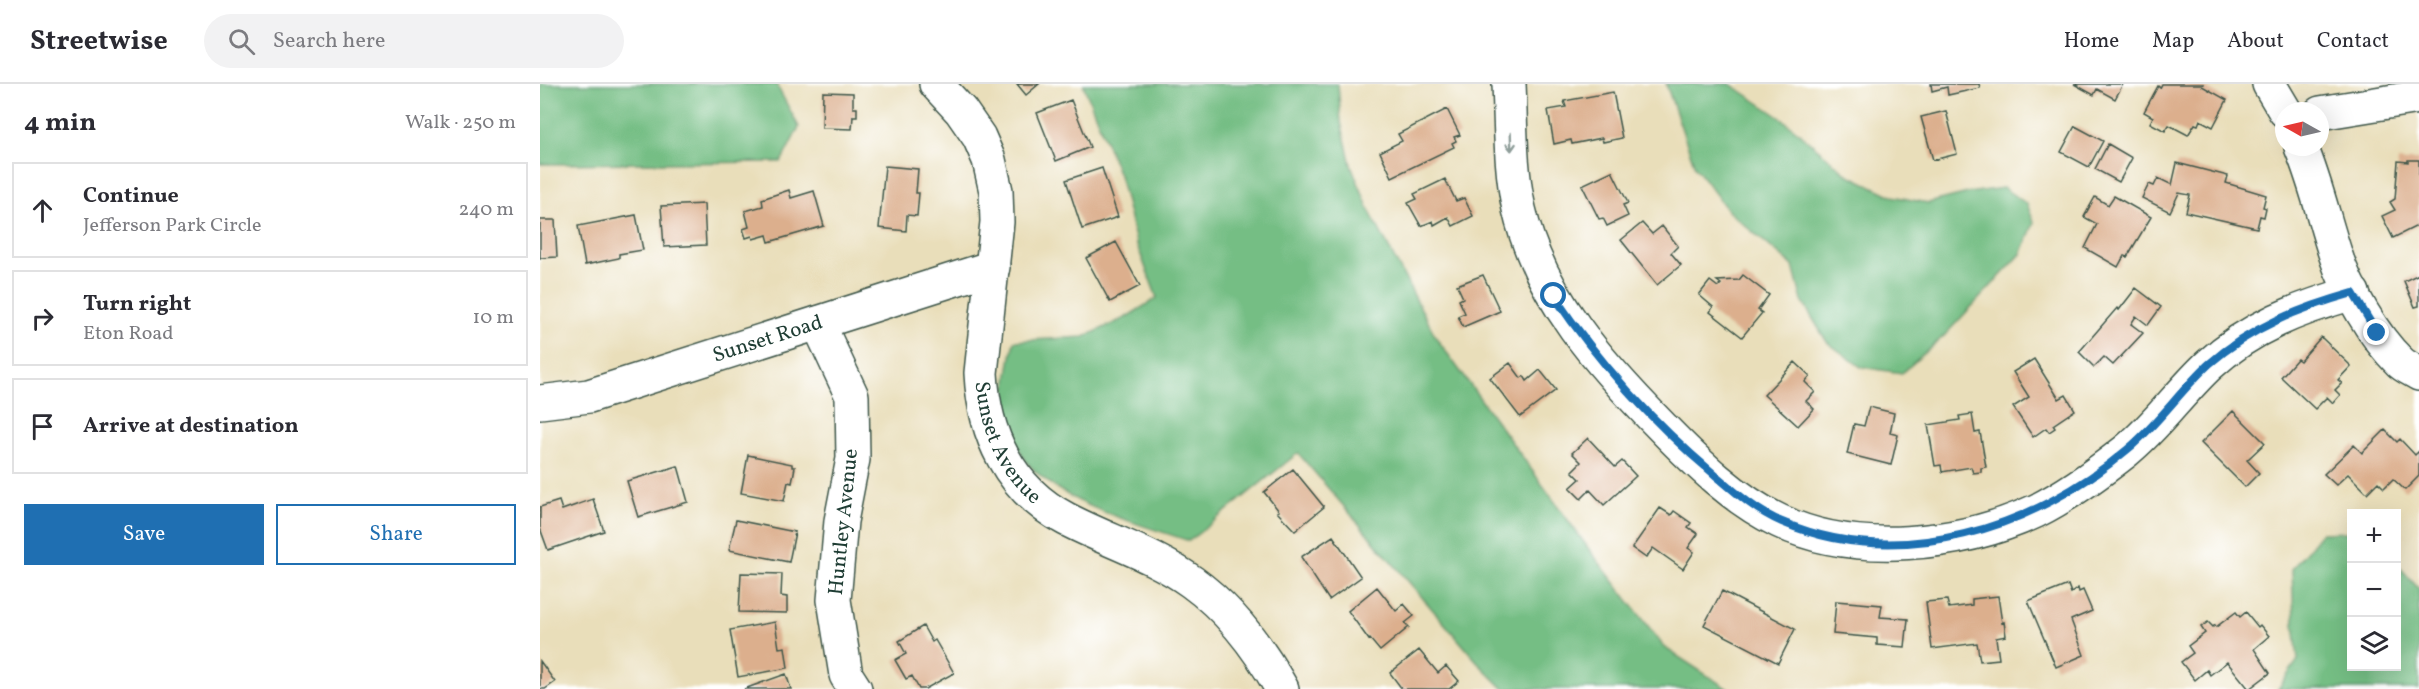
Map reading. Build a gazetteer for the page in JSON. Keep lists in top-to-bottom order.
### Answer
{
  "streets": {
    "street": ["Sunset Road", "Sunset Avenue", "Huntley Avenue"]
  },
  "crossings": [
    ["Sunset Road", "Sunset Avenue"],
    ["Sunset Road", "Huntley Avenue"]
  ],
  "north": "left",
  "page": {
    "header": "Streetwise",
    "search": "Search here",
    "nav": [
      "Home",
      "Map",
      "About",
      "Contact"
    ],
    "heading": ["4 min", "Walk · 250 m"],
    "list": [
      ["Continue", "Jefferson Park Circle", "240 m"],
      ["Turn right", "Eton Road", "10 m"],
      "Arrive at destination"
    ],
    "buttons": ["Save", "Share"],
    "map_buttons": ["+", "−"]
  }
}
